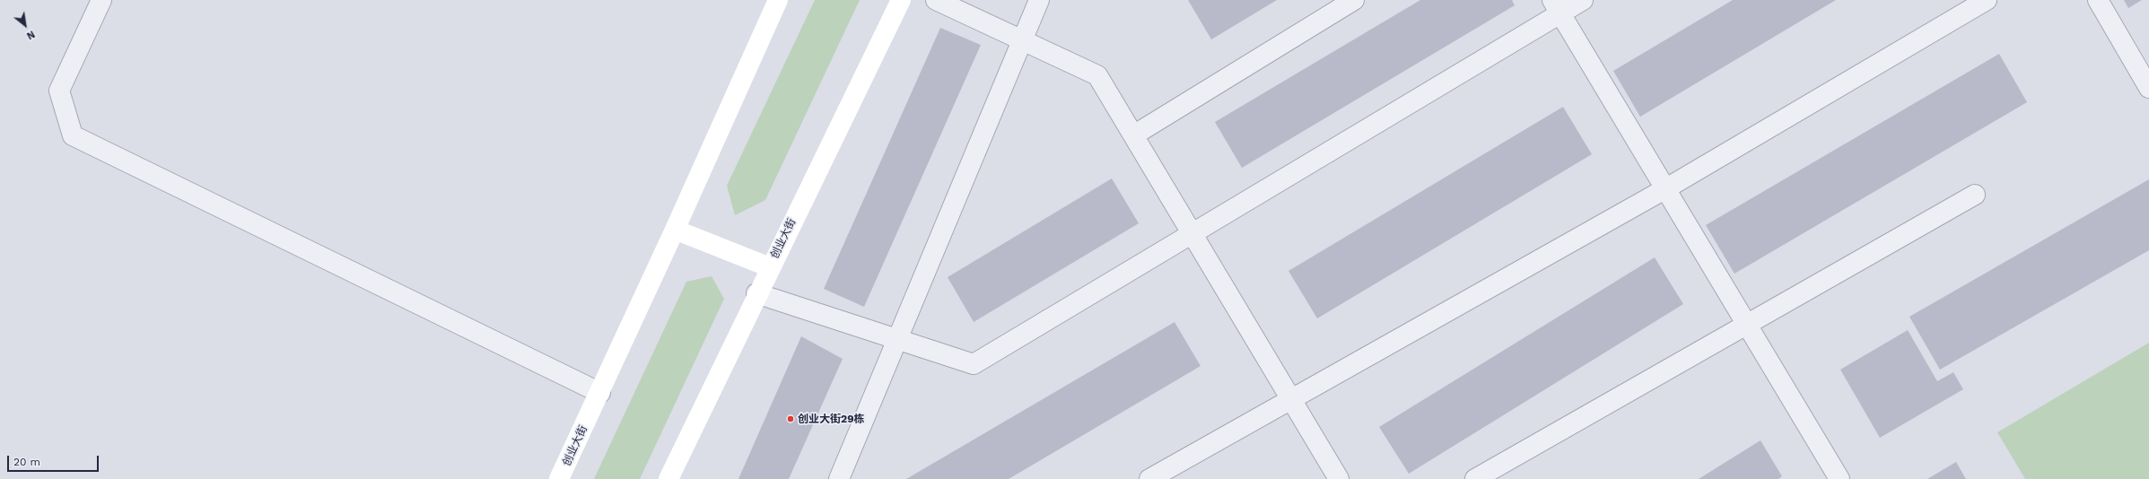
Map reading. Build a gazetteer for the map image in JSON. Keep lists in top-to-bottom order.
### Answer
{
  "streets": {
    "main road": ["创业大街"]
  },
  "places": ["创业大街29栋"],
  "scale_bar": "20 m",
  "north": "bottom right"
}
